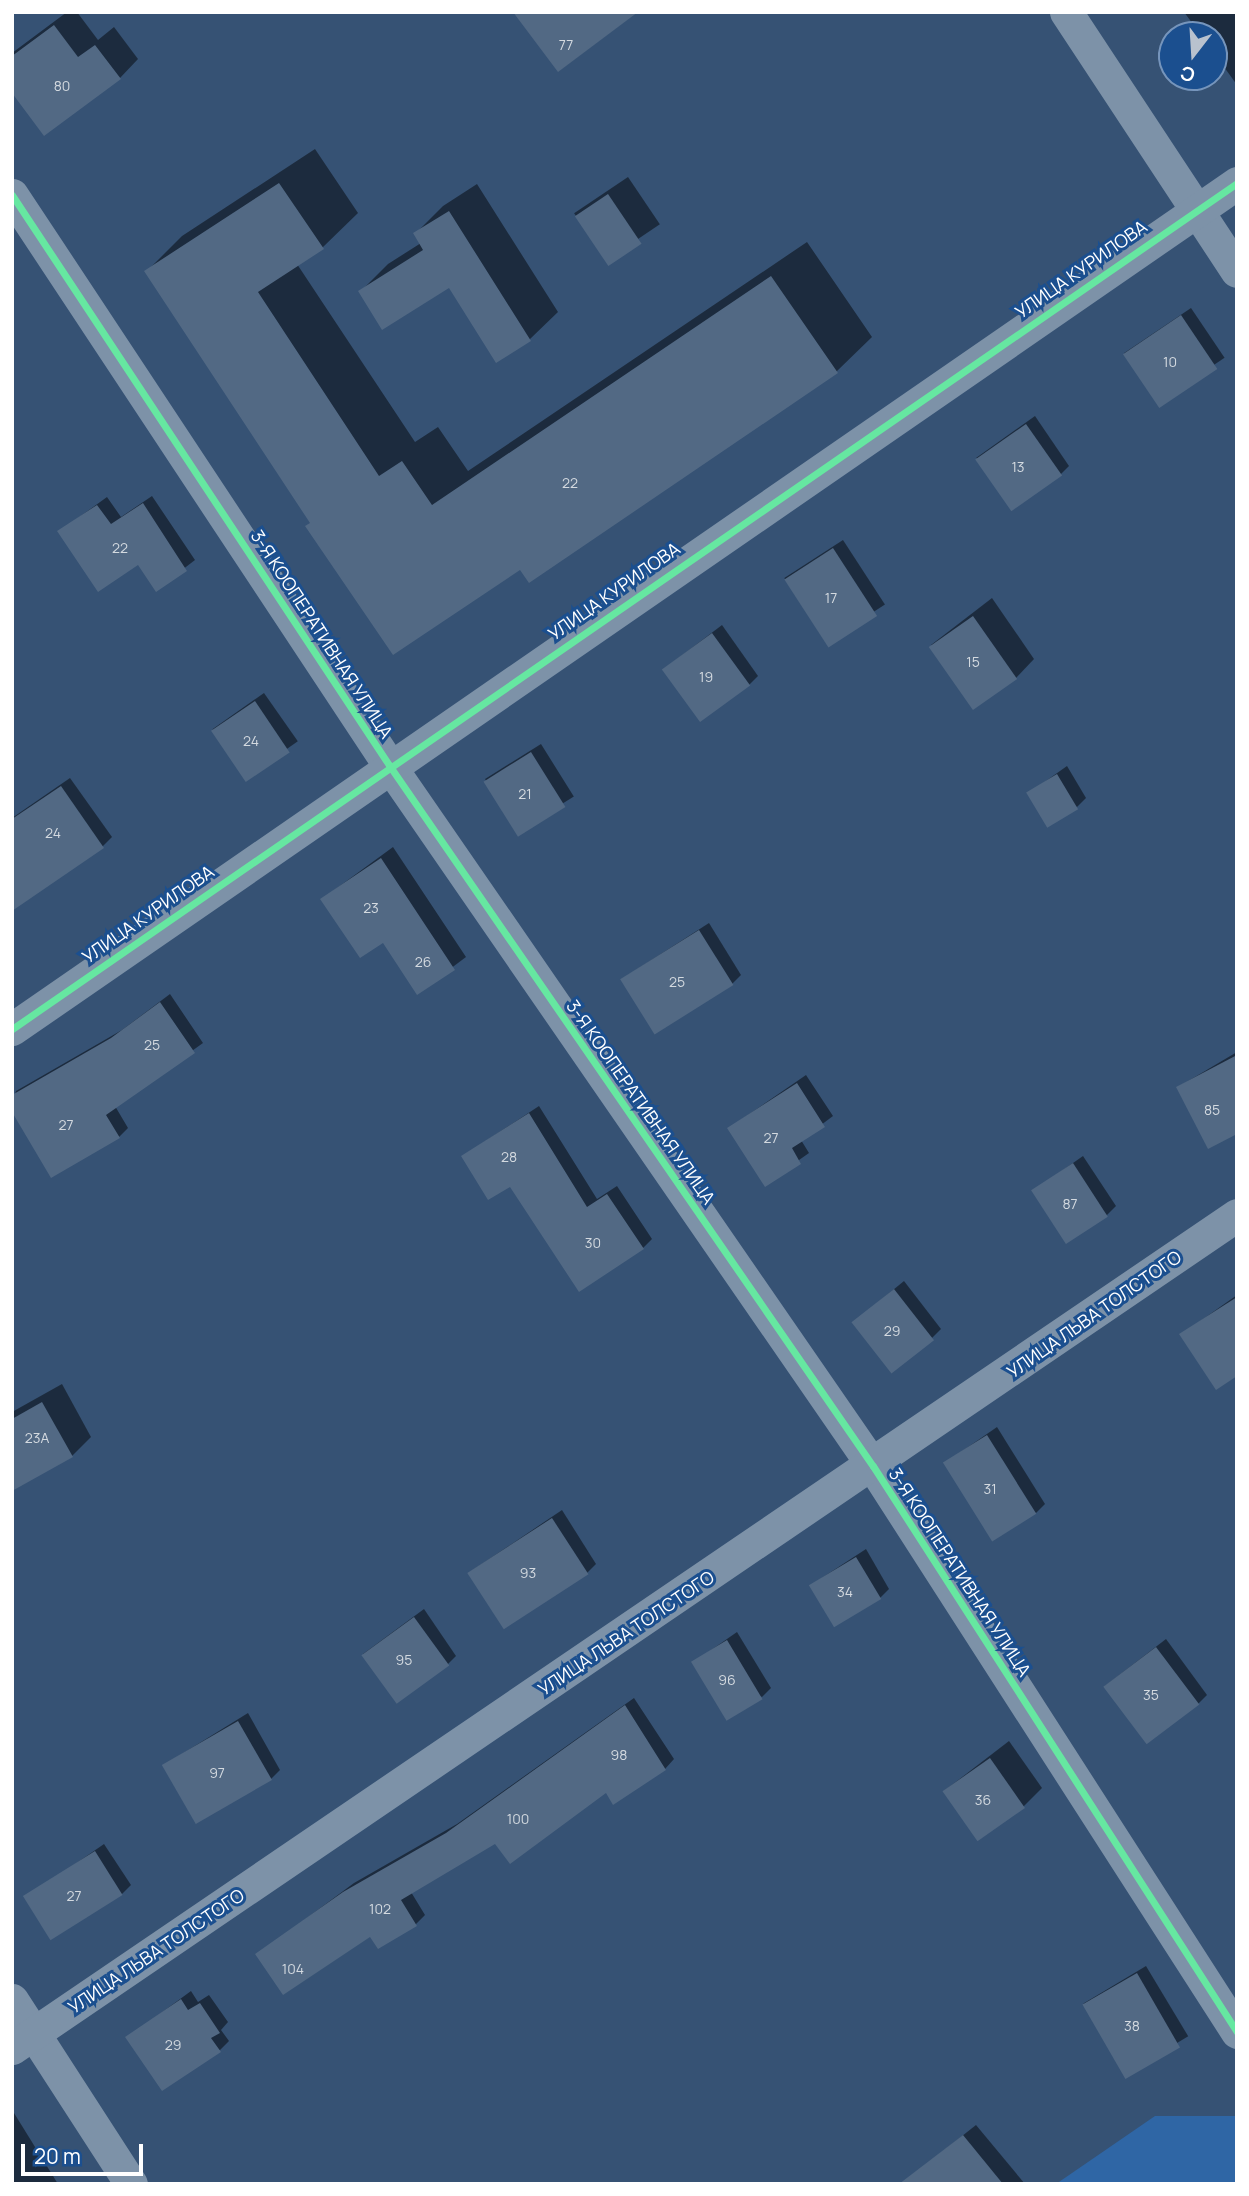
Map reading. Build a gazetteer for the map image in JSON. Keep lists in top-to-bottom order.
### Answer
{
  "streets": {
    "street": ["УЛИЦА КУРИЛОВА", "3-Я КООПЕРАТИВНАЯ УЛИЦА", "УЛИЦА ЛЬВА ТОЛСТОГО"]
  },
  "crossings": [
    ["УЛИЦА КУРИЛОВА", "3-Я КООПЕРАТИВНАЯ УЛИЦА"],
    ["3-Я КООПЕРАТИВНАЯ УЛИЦА", "УЛИЦА ЛЬВА ТОЛСТОГО"]
  ],
  "house_numbers": [
    "77",
    "80",
    "10",
    "13",
    "22",
    "22",
    "17",
    "15",
    "19",
    "24",
    "21",
    "24",
    "23",
    "26",
    "25",
    "25",
    "85",
    "27",
    "27",
    "28",
    "87",
    "30",
    "29",
    "23А",
    "31",
    "93",
    "34",
    "95",
    "96",
    "35",
    "98",
    "97",
    "36",
    "100",
    "27",
    "102",
    "104",
    "38",
    "29"
  ],
  "scale_bar": "20 m",
  "north": "bottom"
}
